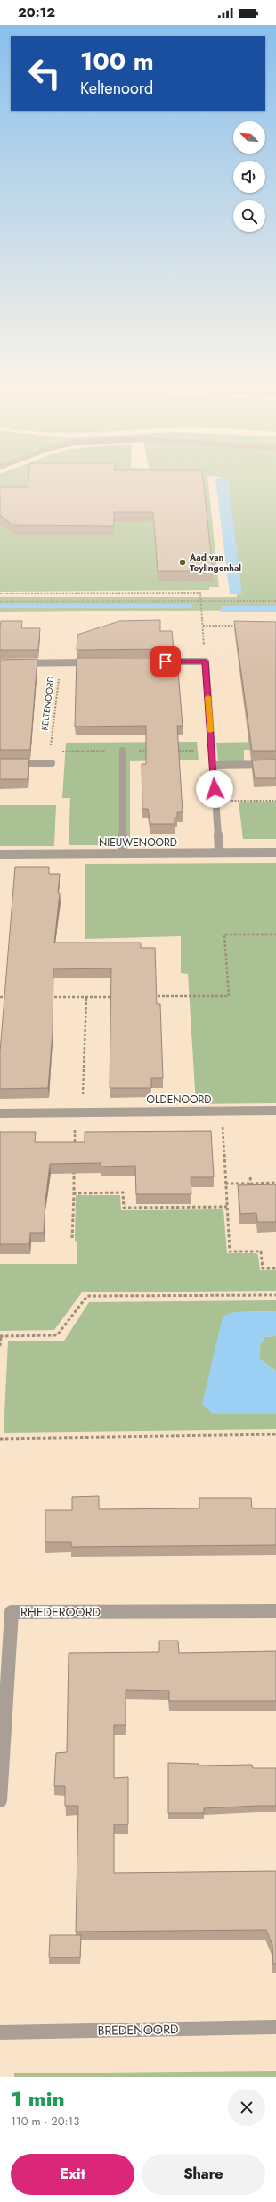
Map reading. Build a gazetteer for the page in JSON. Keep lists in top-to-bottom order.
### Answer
{
  "streets": {
    "street": [
      "KELTENOORD",
      "NIEUWENOORD",
      "OLDENOORD",
      "RHEDEROORD",
      "BREDENOORD"
    ]
  },
  "places": ["Aad van Teylingenhal"],
  "north": "top left",
  "page": {
    "status": "20:12",
    "turn": ["100 m", "Keltenoord"],
    "heading": ["1 min", "110 m · 20:13"],
    "buttons": ["Exit", "Share"]
  }
}
